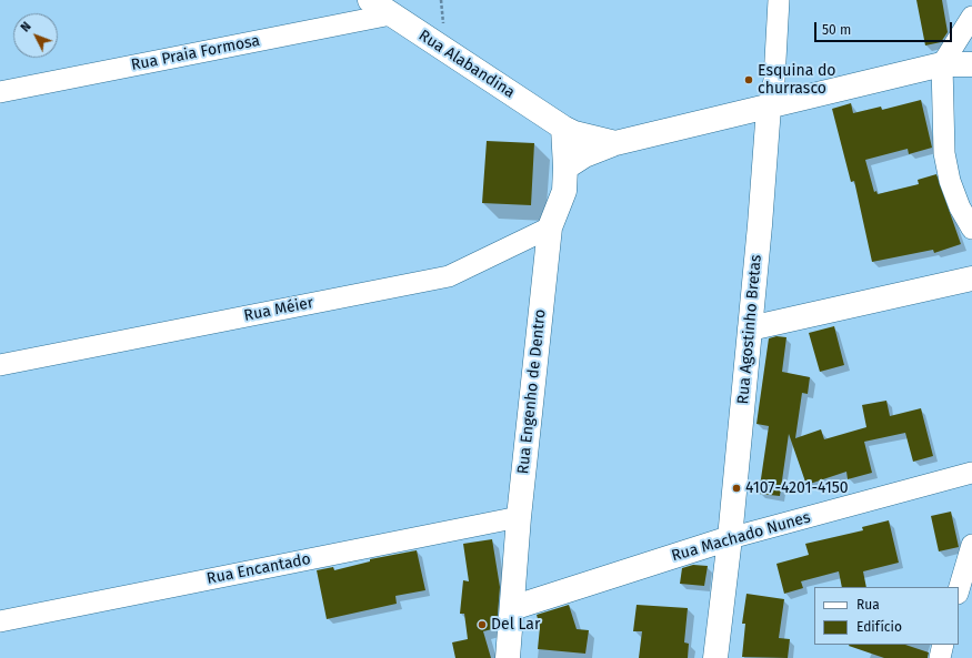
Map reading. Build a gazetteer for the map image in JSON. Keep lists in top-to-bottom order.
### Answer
{
  "streets": {
    "street": [
      "Rua Praia Formosa",
      "Rua Alabandina",
      "Rua Méier",
      "Rua Agostinho Bretas",
      "Rua Engenho de Dentro",
      "Rua Machado Nunes",
      "Rua Encantado"
    ]
  },
  "crossings": [
    ["Rua Praia Formosa", "Rua Alabandina"],
    ["Rua Alabandina", "Rua Engenho de Dentro"],
    ["Rua Méier", "Rua Engenho de Dentro"],
    ["Rua Agostinho Bretas", "Rua Machado Nunes"],
    ["Rua Engenho de Dentro", "Rua Machado Nunes"],
    ["Rua Engenho de Dentro", "Rua Encantado"]
  ],
  "places": ["Esquina do churrasco", "4107-4201-4150", "Del Lar"],
  "legend": ["Rua", "Edifício"],
  "scale_bar": "50 m",
  "north": "top left"
}
